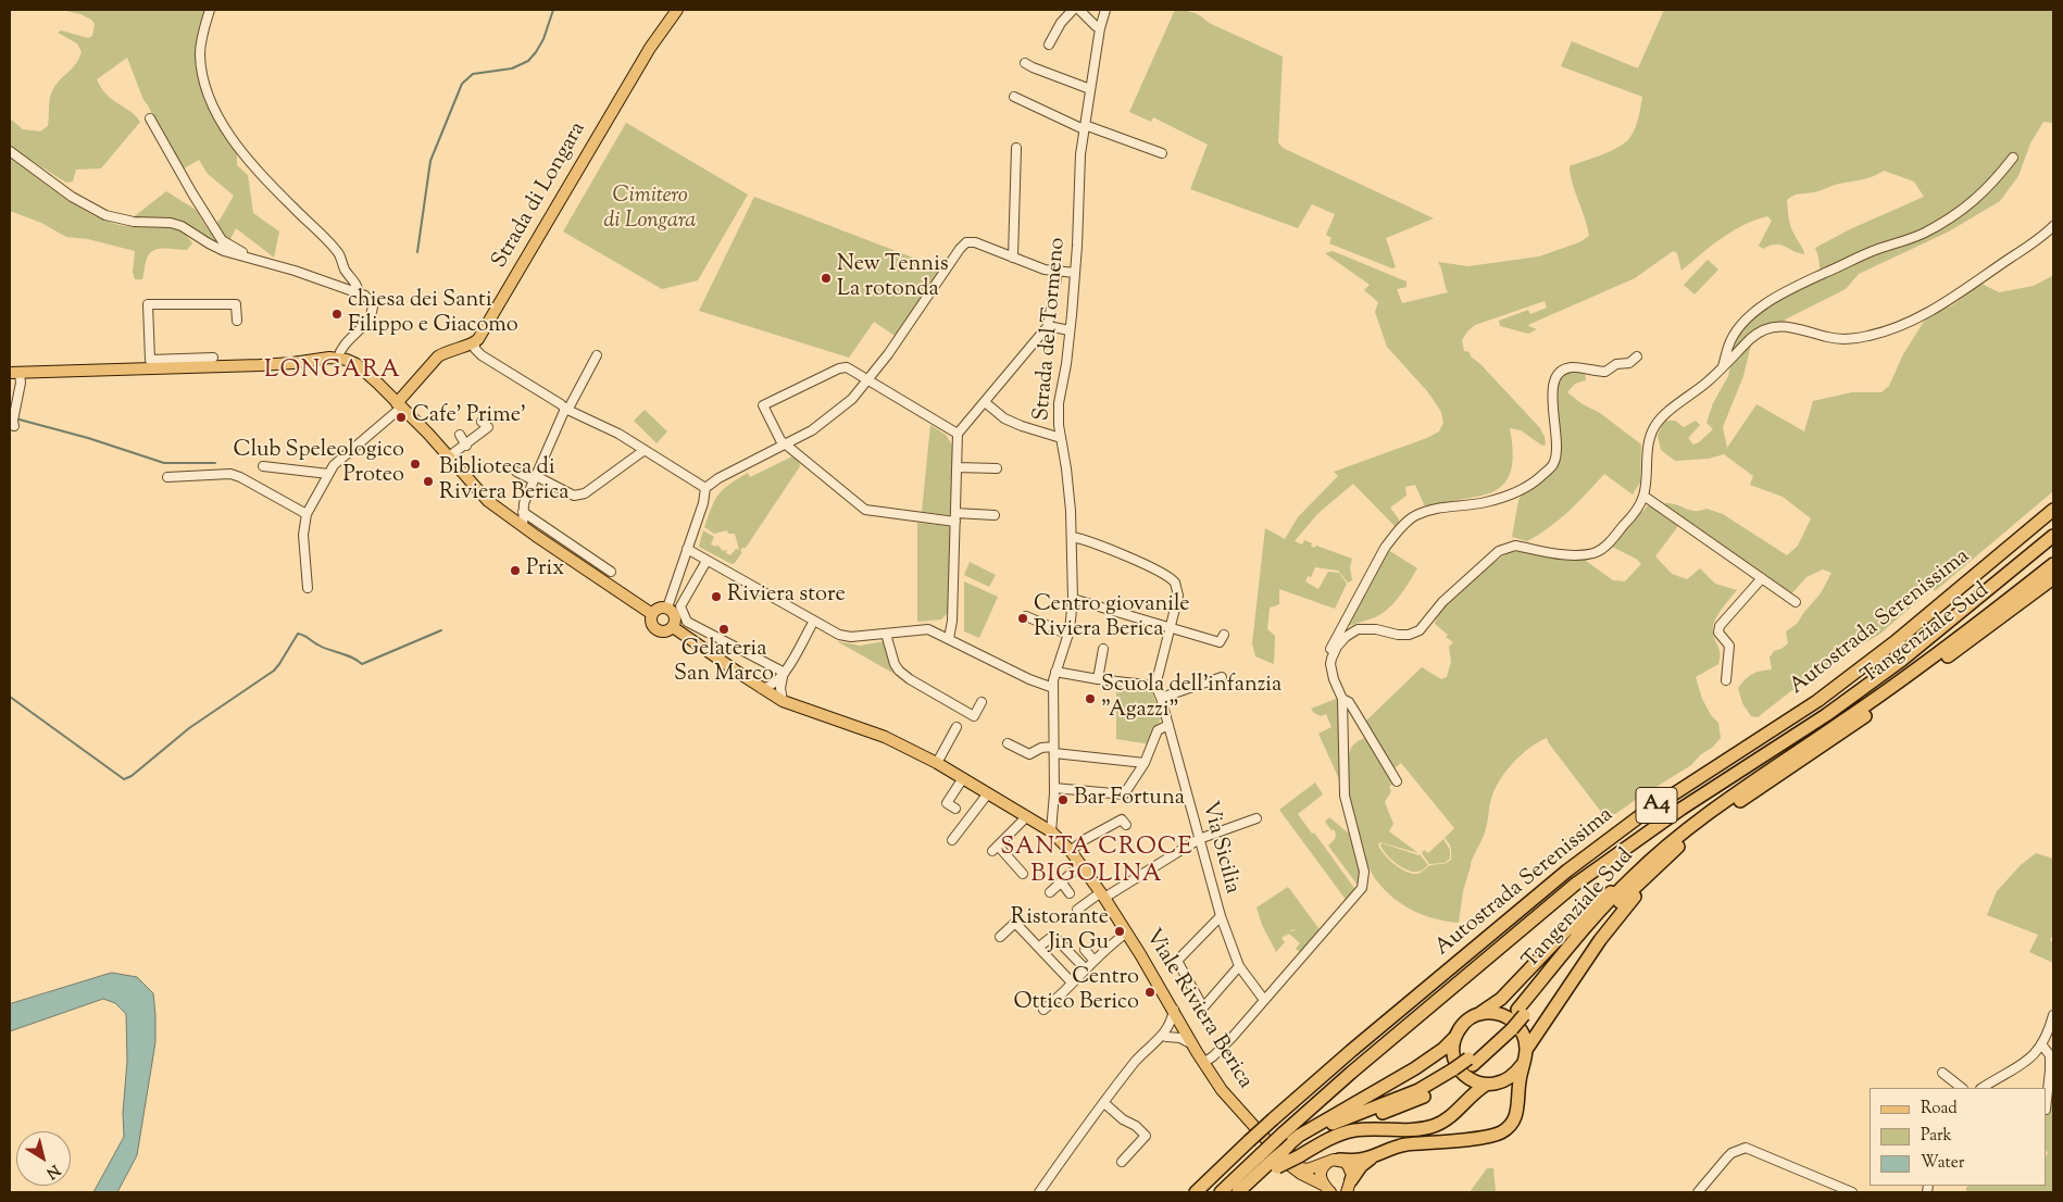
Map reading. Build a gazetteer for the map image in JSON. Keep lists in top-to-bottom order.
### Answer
{
  "streets": {
    "highway": ["Autostrada Serenissima", "Tangenziale Sud", "A4"],
    "main road": ["Strada di Longara", "Viale Riviera Berica"],
    "street": ["Strada del Tormeno", "Via Sicilia"]
  },
  "crossings": [
    ["Strada del Tormeno", "Viale Riviera Berica"],
    ["Tangenziale Sud", "Viale Riviera Berica"]
  ],
  "districts": ["LONGARA", "SANTA CROCE BIGOLINA"],
  "parks": ["Cimitero di Longara"],
  "places": [
    "New Tennis La rotonda",
    "chiesa dei Santi Filippo e Giacomo",
    "Cafe' Prime'",
    "Club Speleologico Proteo",
    "Biblioteca di Riviera Berica",
    "Prix",
    "Riviera store",
    "Centro giovanile Riviera Berica",
    "Gelateria San Marco",
    "Scuola dell'infanzia \"Agazzi\"",
    "Bar Fortuna",
    "Ristorante Jin Gu",
    "Centro Ottico Berico"
  ],
  "legend": ["Road", "Park", "Water"],
  "north": "bottom right"
}
